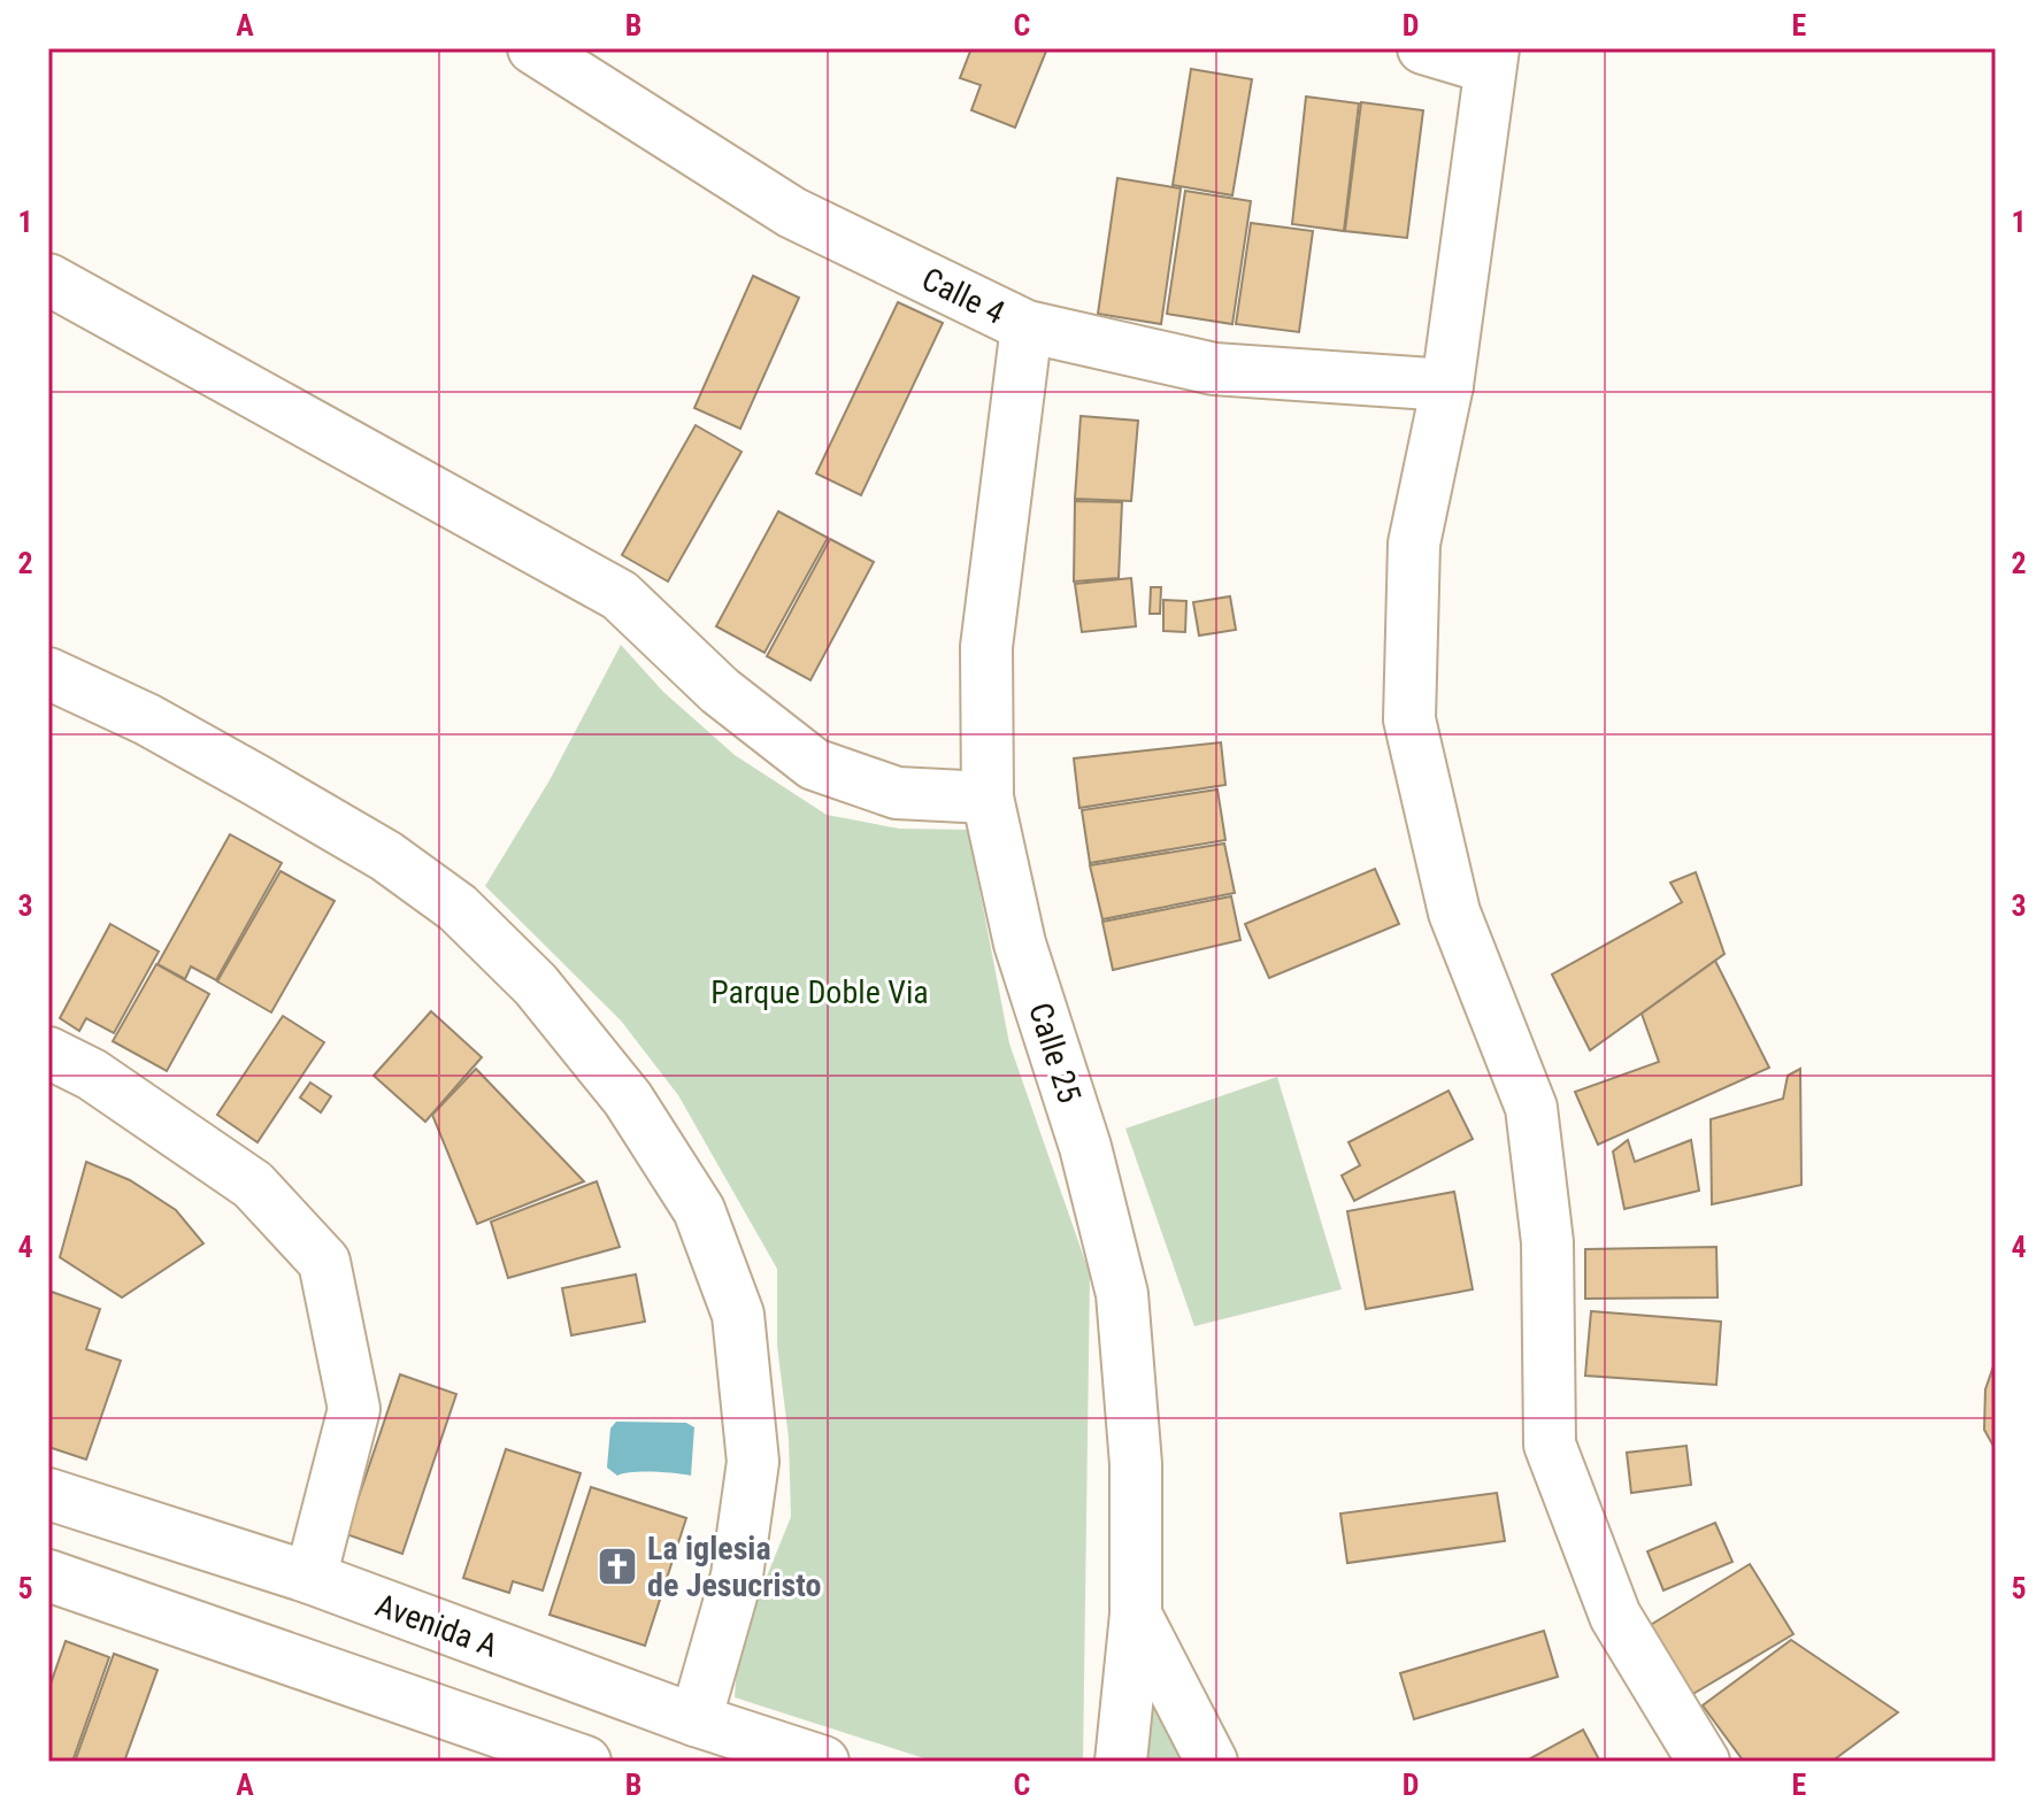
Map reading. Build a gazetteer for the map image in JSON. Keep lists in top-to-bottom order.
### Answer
{
  "streets": {
    "street": ["Calle 4", "Calle 25", "Avenida A"]
  },
  "crossings": [
    ["Calle 4", "Calle 25"]
  ],
  "parks": ["Parque Doble Via"],
  "places": {
    "church": ["La iglesia de Jesucristo"]
  },
  "grid": {
    "columns": [
      "A",
      "B",
      "C",
      "D",
      "E"
    ],
    "rows": [
      "1",
      "2",
      "3",
      "4",
      "5"
    ]
  }
}
